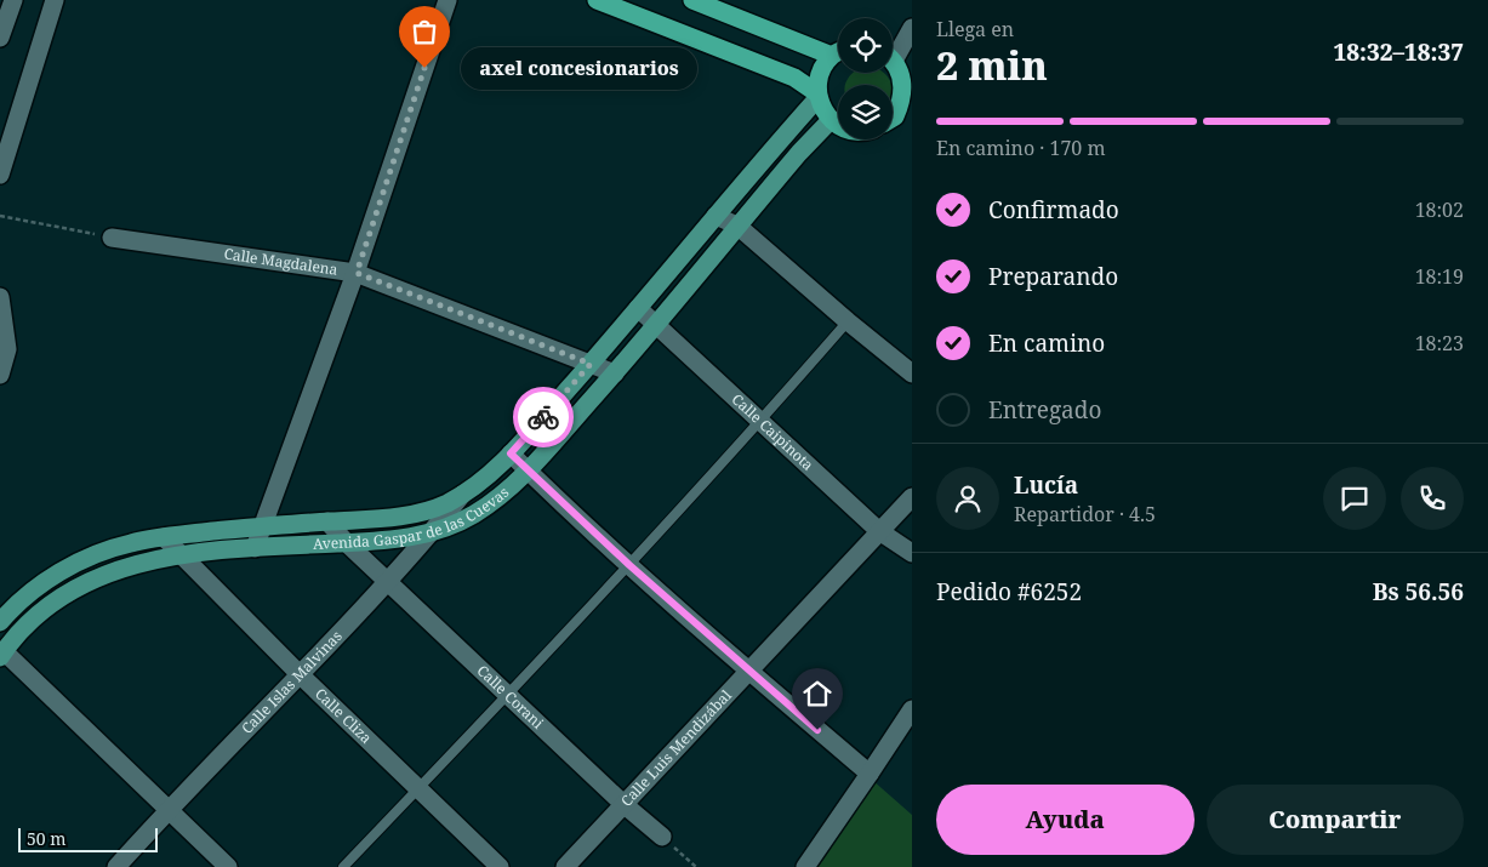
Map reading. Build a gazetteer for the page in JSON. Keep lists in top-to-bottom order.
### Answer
{
  "streets": {
    "main road": ["Avenida Gaspar de las Cuevas"],
    "street": [
      "Calle Magdalena",
      "Calle Caipinota",
      "Calle Islas Malvinas",
      "Calle Corani",
      "Calle Cliza",
      "Calle Luis Mendizábal"
    ]
  },
  "crossings": [
    ["Calle Magdalena", "Avenida Gaspar de las Cuevas"],
    ["Calle Caipinota", "Avenida Gaspar de las Cuevas"],
    ["Calle Caipinota", "Calle Luis Mendizábal"],
    ["Avenida Gaspar de las Cuevas", "Calle Islas Malvinas"],
    ["Avenida Gaspar de las Cuevas", "Calle Corani"],
    ["Avenida Gaspar de las Cuevas", "Calle Cliza"],
    ["Calle Islas Malvinas", "Calle Corani"],
    ["Calle Islas Malvinas", "Calle Cliza"],
    ["Calle Corani", "Calle Luis Mendizábal"]
  ],
  "places": ["axel concesionarios"],
  "scale_bar": "50 m",
  "page": {
    "heading": ["2 min", "Llega en", "18:32–18:37"],
    "panel": [
      "Lucía",
      "Repartidor · 4.5",
      "Pedido #6252",
      "Bs 56.56"
    ],
    "bubble": "axel concesionarios",
    "bar": "En camino · 170 m",
    "list": [
      ["Confirmado", "18:02"],
      ["Preparando", "18:19"],
      ["En camino", "18:23"],
      "Entregado"
    ],
    "buttons": ["Ayuda", "Compartir"],
    "scale": "50 m"
  }
}
